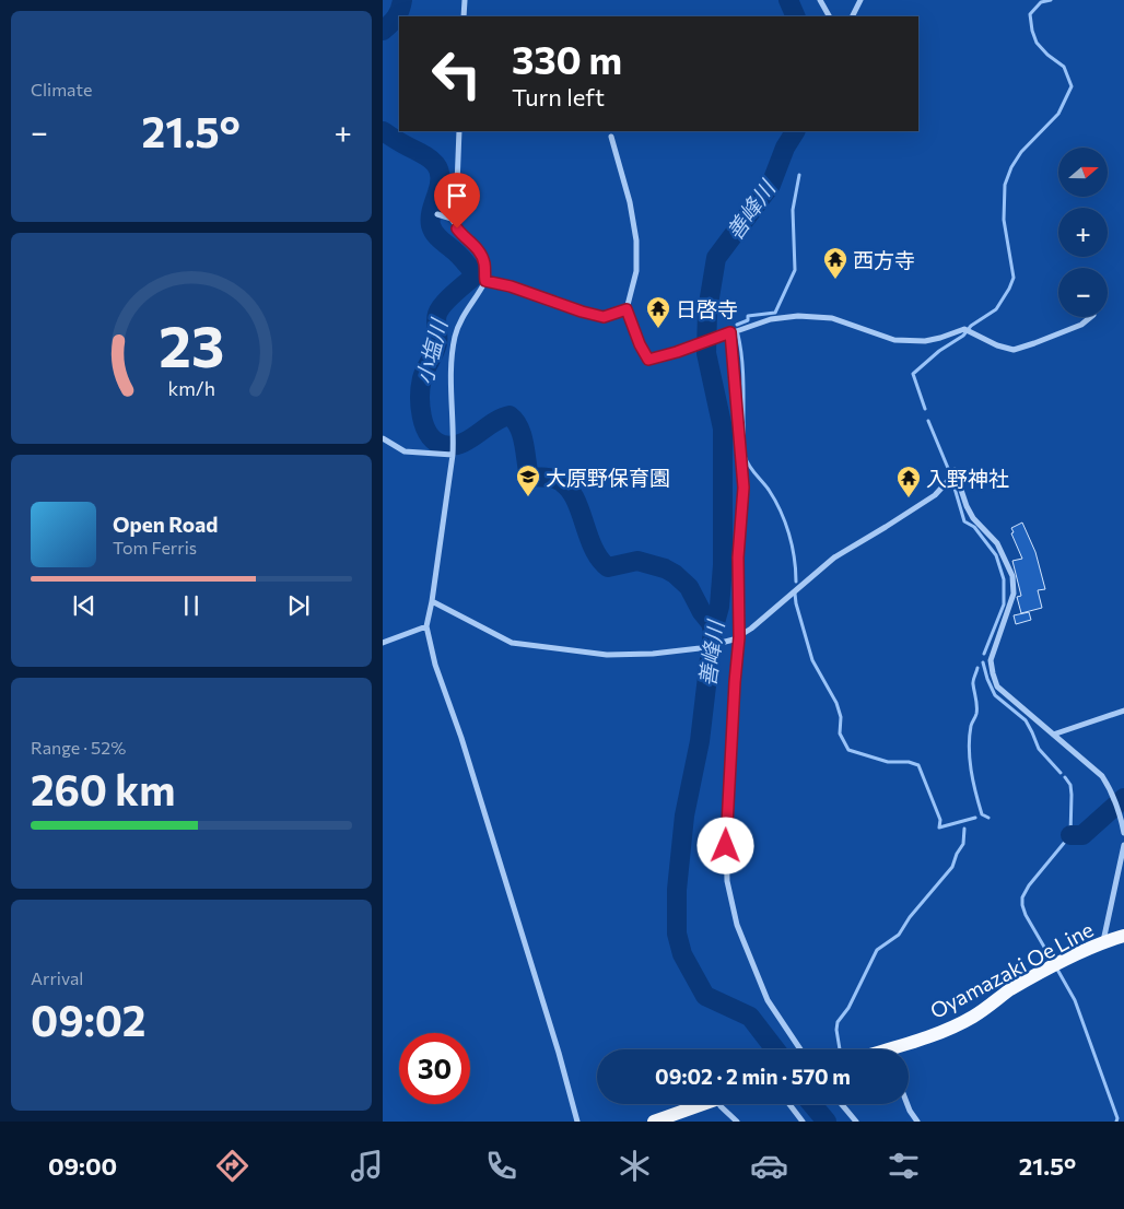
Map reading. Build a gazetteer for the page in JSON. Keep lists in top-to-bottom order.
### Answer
{
  "streets": {
    "main road": ["Oyamazaki Oe Line"]
  },
  "water": ["善峰川", "小塩川"],
  "places": {
    "temple": ["西方寺", "日啓寺", "入野神社"],
    "school or university": ["大原野保育園"]
  },
  "north": "right",
  "page": {
    "tile": [
      "Climate",
      ["Range · 52%", "260 km"],
      ["Arrival", "09:02"]
    ],
    "turn": ["330 m", "Turn left"],
    "heat": ["−", "21.5°", "+"],
    "map_buttons": ["+", "−"],
    "song": ["Open Road", "Tom Ferris"],
    "limit": "30",
    "trip": "09:02 · 2 min · 570 m",
    "tabs": ["09:00", "21.5°"],
    "gauge": ["23", "km/h"]
  }
}
